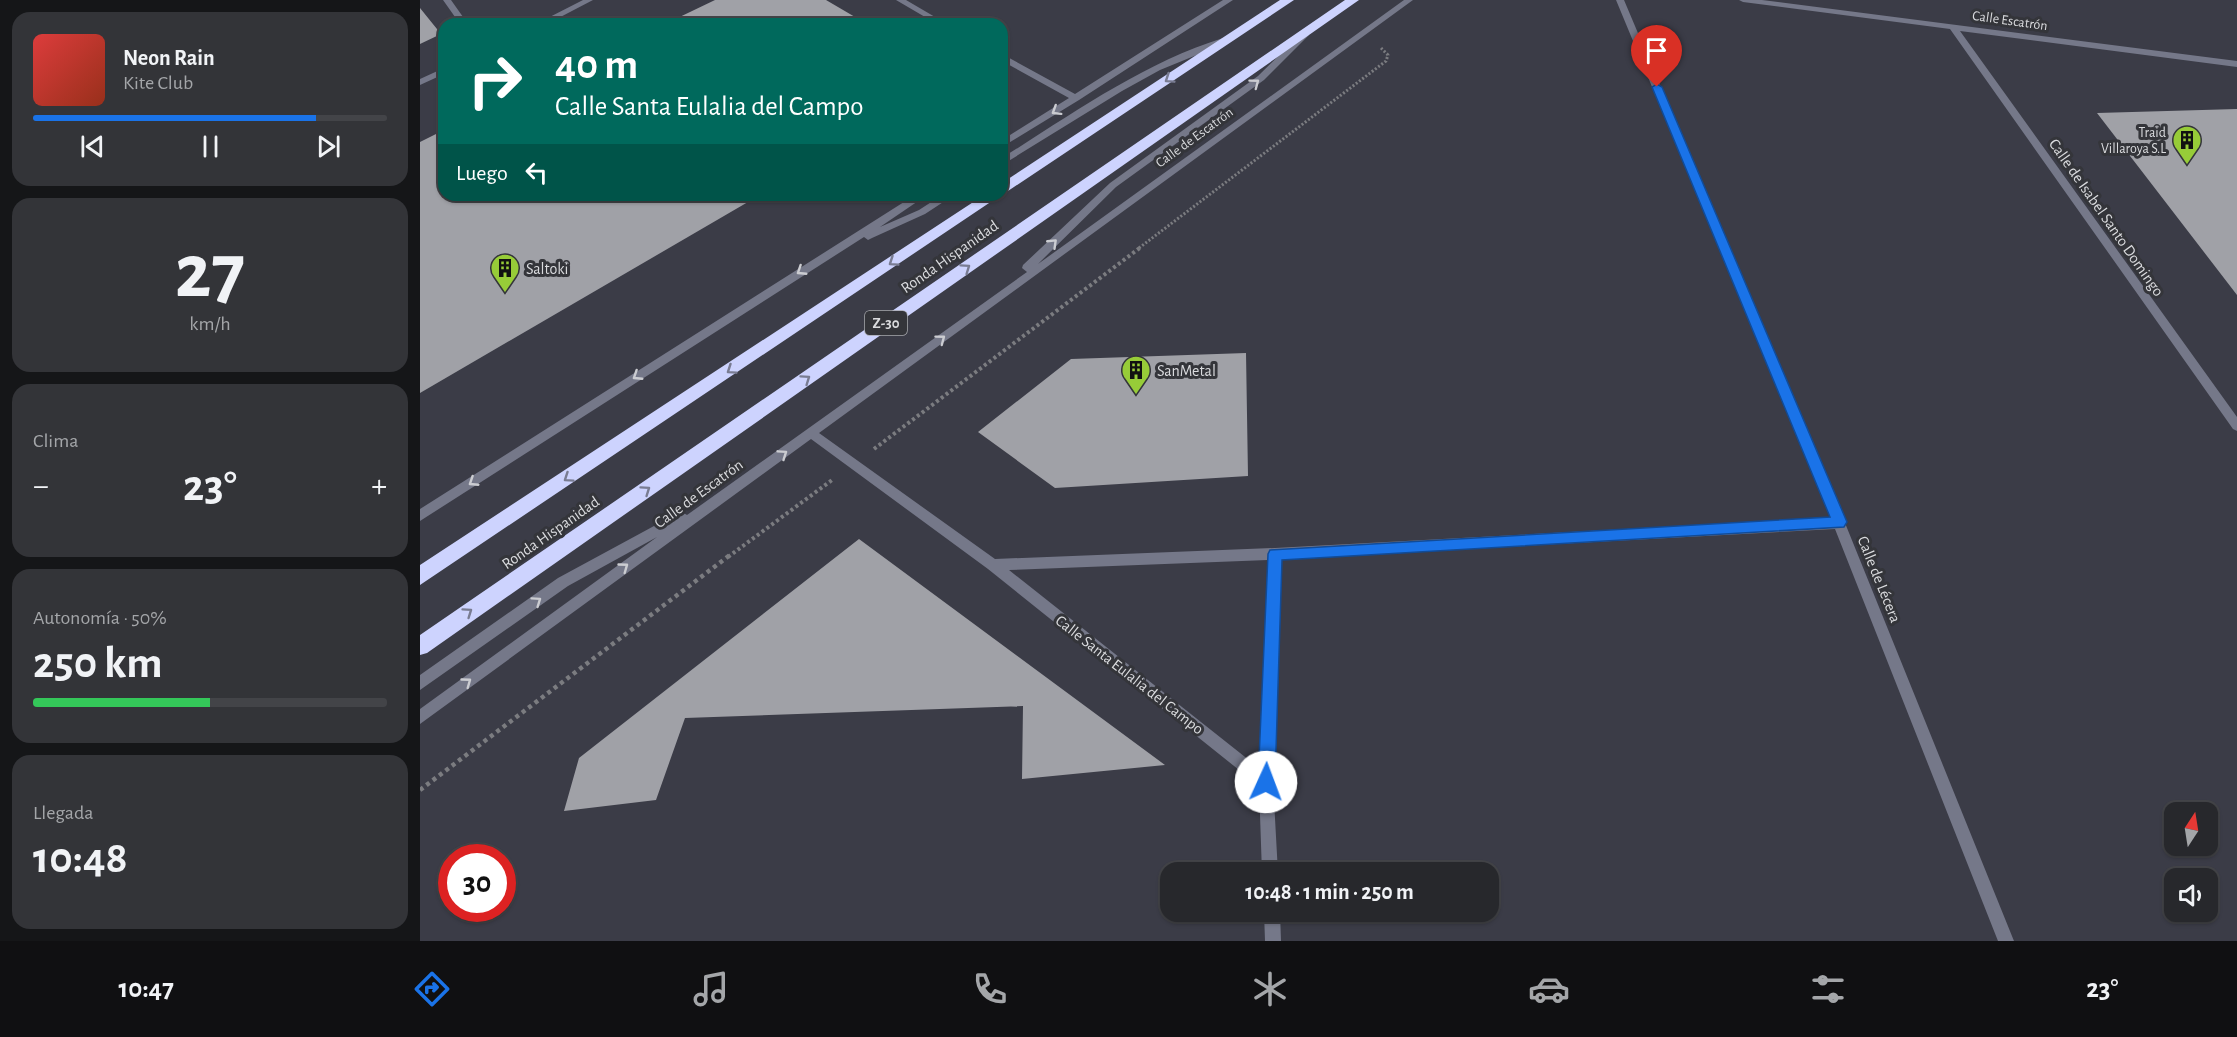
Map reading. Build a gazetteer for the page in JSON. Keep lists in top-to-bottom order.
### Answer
{
  "streets": {
    "highway": ["Ronda Hispanidad", "Z-30"],
    "street": [
      "Calle Escatrón",
      "Calle de Escatrón",
      "Calle de Isabel Santo Domingo",
      "Calle de Lécera",
      "Calle Santa Eulalia del Campo"
    ]
  },
  "crossings": [
    ["Calle Escatrón", "Calle de Isabel Santo Domingo"],
    ["Calle de Escatrón", "Ronda Hispanidad"],
    ["Calle de Escatrón", "Calle Santa Eulalia del Campo"]
  ],
  "places": {
    "building": ["Traid Villaroya S.L", "Saltoki", "SanMetal"]
  },
  "north": "top",
  "page": {
    "turn": ["40 m", "Calle Santa Eulalia del Campo"],
    "song": ["Neon Rain", "Kite Club"],
    "then": "Luego",
    "tile": [
      ["27", "km/h"],
      "Clima",
      ["Autonomía · 50%", "250 km"],
      ["Llegada", "10:48"]
    ],
    "heat": ["−", "23°", "+"],
    "limit": "30",
    "trip": "10:48 · 1 min · 250 m",
    "tabs": ["10:47", "23°"]
  }
}
